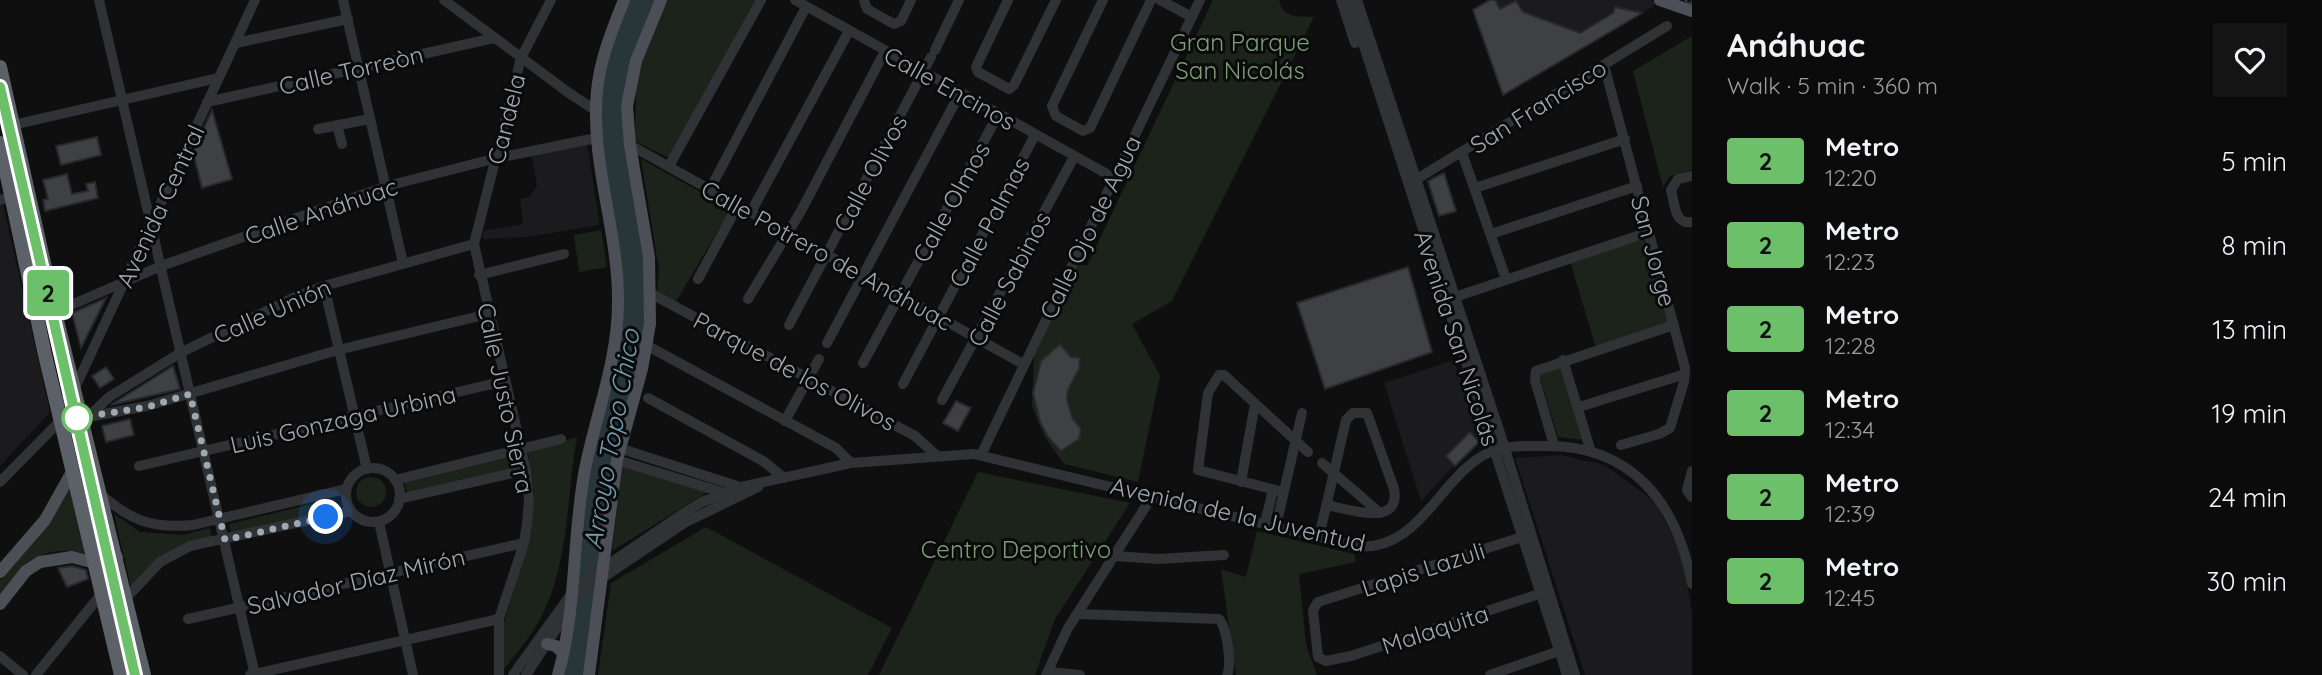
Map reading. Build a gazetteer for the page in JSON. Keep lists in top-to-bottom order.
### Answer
{
  "streets": {
    "street": [
      "Calle Torreòn",
      "Calle Encinos",
      "San Francisco",
      "Candela",
      "Calle Olivos",
      "Calle Olmos",
      "Avenida Central",
      "Calle Anáhuac",
      "Calle Palmas",
      "Calle Ojo de Agua",
      "San Jorge",
      "Calle Potrero de Anáhuac",
      "Calle Sabinos",
      "Calle Unión",
      "Avenida San Nicolás",
      "Parque de los Olivos",
      "Calle Justo Sierra",
      "Luis Gonzaga Urbina",
      "Avenida de la Juventud",
      "Lapis Lazuli",
      "Salvador Díaz Mirón",
      "Malaquita"
    ]
  },
  "crossings": [
    ["Calle Torreòn", "Avenida Central"],
    ["Calle Encinos", "Calle Olivos"],
    ["Calle Encinos", "Calle Olmos"],
    ["Calle Encinos", "Calle Palmas"],
    ["Calle Encinos", "Calle Sabinos"],
    ["San Francisco", "San Jorge"],
    ["San Francisco", "Avenida San Nicolás"],
    ["Candela", "Calle Anáhuac"],
    ["Candela", "Calle Unión"],
    ["Candela", "Calle Justo Sierra"],
    ["Calle Olivos", "Calle Potrero de Anáhuac"],
    ["Calle Olmos", "Calle Potrero de Anáhuac"],
    ["Avenida Central", "Calle Anáhuac"],
    ["Calle Palmas", "Calle Potrero de Anáhuac"],
    ["Calle Ojo de Agua", "Calle Potrero de Anáhuac"],
    ["Calle Ojo de Agua", "Avenida de la Juventud"],
    ["Calle Potrero de Anáhuac", "Calle Sabinos"],
    ["Calle Unión", "Calle Justo Sierra"],
    ["Avenida San Nicolás", "Avenida de la Juventud"],
    ["Avenida San Nicolás", "Lapis Lazuli"],
    ["Avenida San Nicolás", "Malaquita"],
    ["Parque de los Olivos", "Avenida de la Juventud"],
    ["Calle Justo Sierra", "Luis Gonzaga Urbina"],
    ["Calle Justo Sierra", "Salvador Díaz Mirón"],
    ["Lapis Lazuli", "Malaquita"]
  ],
  "water": ["Arroyo Topo Chico"],
  "parks": ["Gran Parque San Nicolás", "Centro Deportivo"],
  "lines": ["metro line 2"],
  "page": {
    "on_map": "2",
    "heading": ["Anáhuac", "Walk · 5 min · 360 m"],
    "list": [
      {
        "mark": "2",
        "name": "Metro",
        "note": "12:20",
        "value": "5 min"
      },
      {
        "mark": "2",
        "name": "Metro",
        "note": "12:23",
        "value": "8 min"
      },
      {
        "mark": "2",
        "name": "Metro",
        "note": "12:28",
        "value": "13 min"
      },
      {
        "mark": "2",
        "name": "Metro",
        "note": "12:34",
        "value": "19 min"
      },
      {
        "mark": "2",
        "name": "Metro",
        "note": "12:39",
        "value": "24 min"
      },
      {
        "mark": "2",
        "name": "Metro",
        "note": "12:45",
        "value": "30 min"
      }
    ]
  }
}
